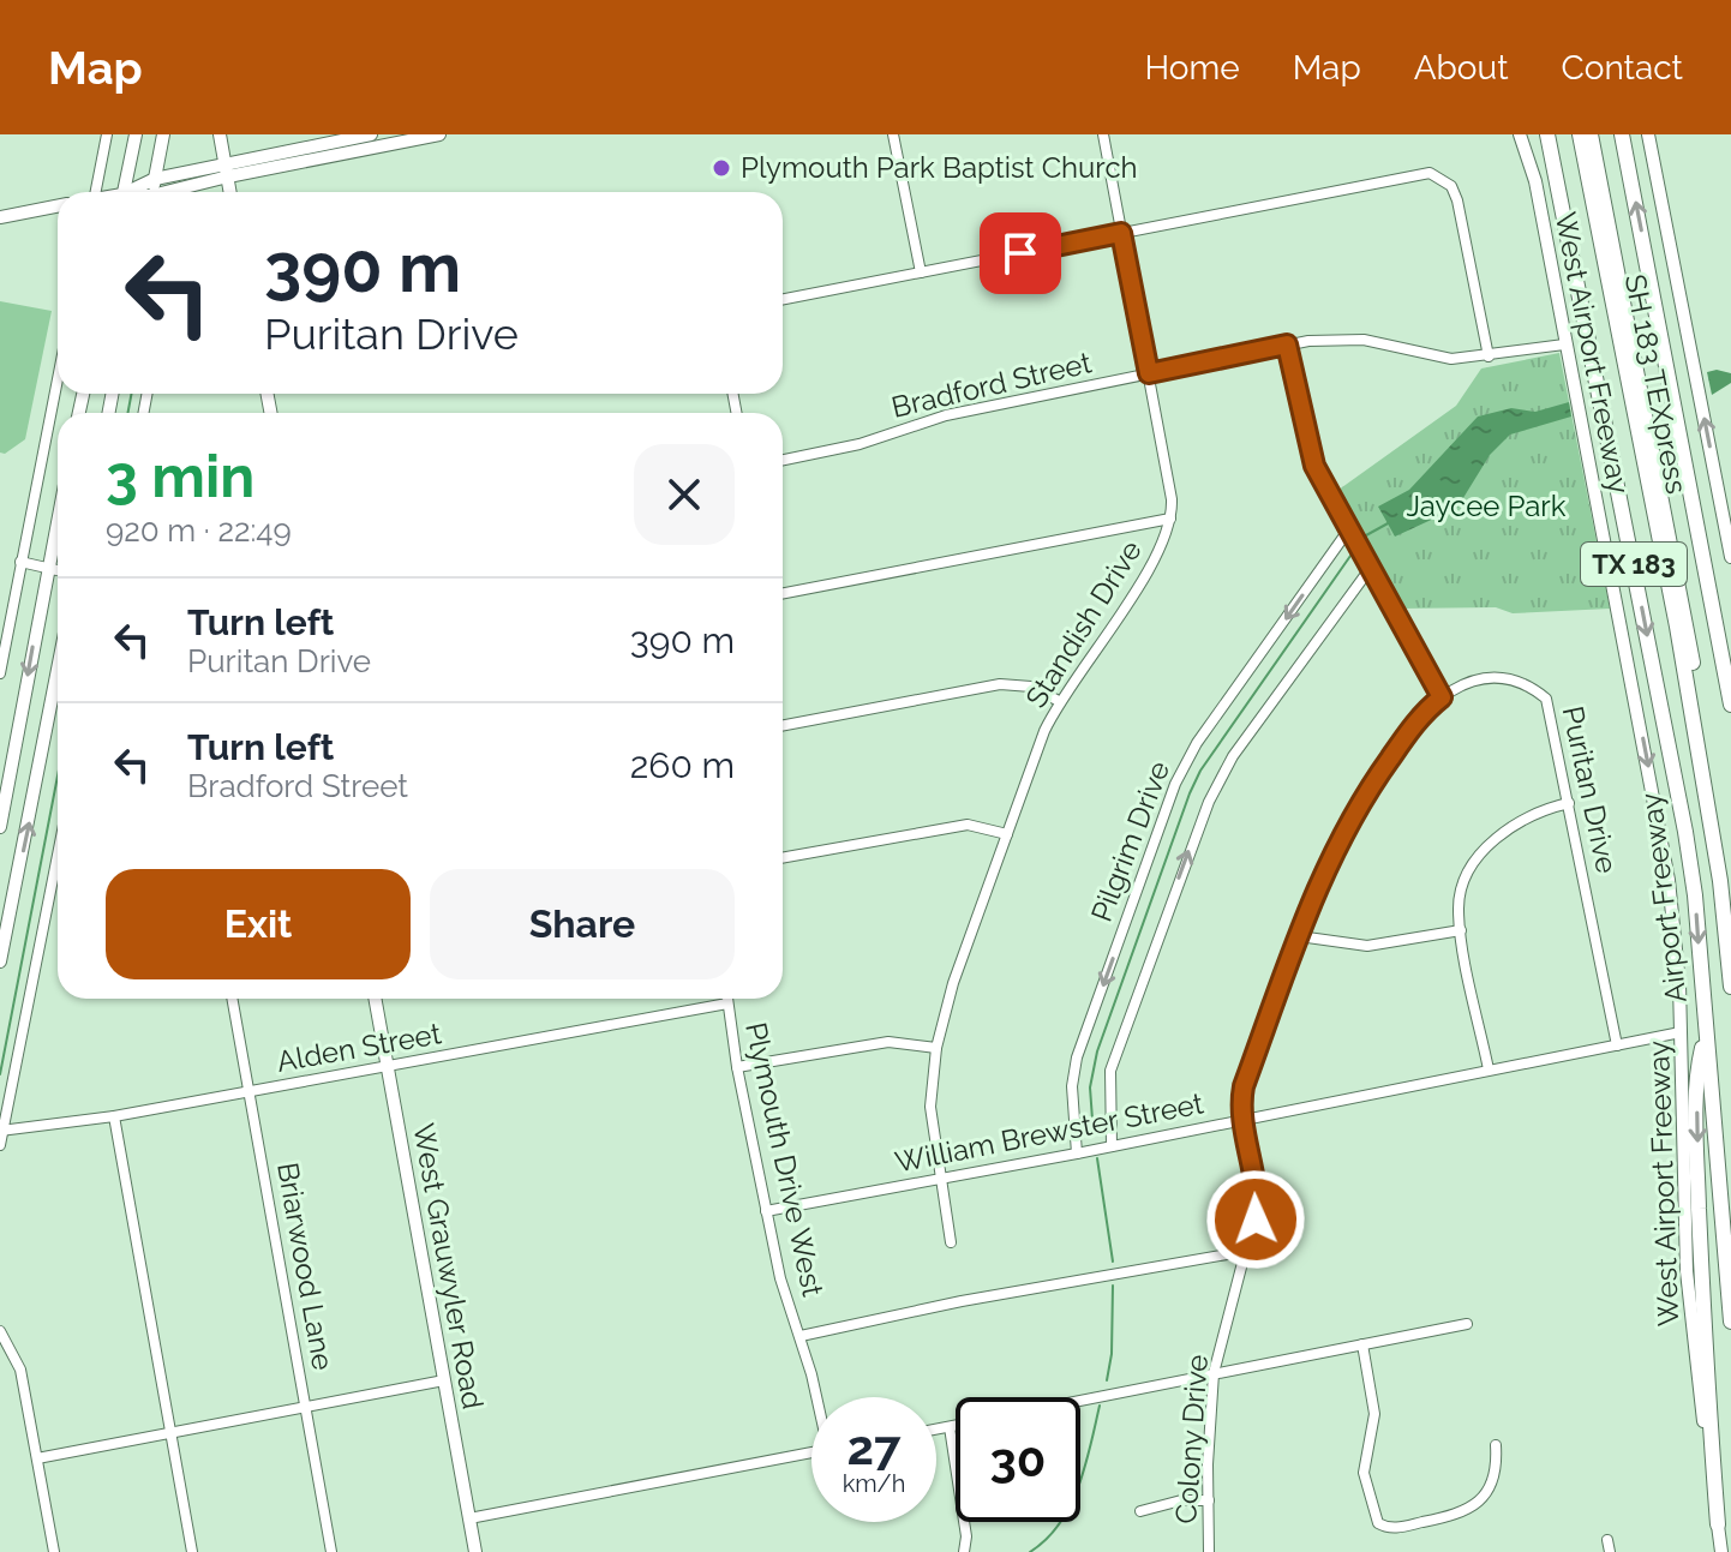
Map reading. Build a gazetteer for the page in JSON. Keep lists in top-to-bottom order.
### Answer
{
  "streets": {
    "highway": ["SH 183 TEXpress", "TX 183", "Airport Freeway"],
    "main road": ["West Airport Freeway", "West Grauwyler Road"],
    "street": [
      "Bradford Street",
      "Standish Drive",
      "Puritan Drive",
      "Pilgrim Drive",
      "Alden Street",
      "William Brewster Street",
      "Plymouth Drive West",
      "Briarwood Lane",
      "Colony Drive"
    ]
  },
  "crossings": [
    ["West Airport Freeway", "Bradford Street"],
    ["West Airport Freeway", "William Brewster Street"],
    ["Bradford Street", "Standish Drive"],
    ["Standish Drive", "William Brewster Street"],
    ["Puritan Drive", "William Brewster Street"],
    ["Puritan Drive", "Colony Drive"],
    ["Pilgrim Drive", "William Brewster Street"],
    ["Alden Street", "Plymouth Drive West"],
    ["Alden Street", "Briarwood Lane"],
    ["Alden Street", "West Grauwyler Road"],
    ["William Brewster Street", "Plymouth Drive West"],
    ["William Brewster Street", "Colony Drive"]
  ],
  "one_way": ["West Airport Freeway"],
  "parks": ["Jaycee Park"],
  "places": ["Plymouth Park Baptist Church"],
  "page": {
    "header": "Map",
    "nav": [
      "Home",
      "Map",
      "About",
      "Contact"
    ],
    "turn": ["390 m", "Puritan Drive"],
    "heading": ["3 min", "920 m · 22:49"],
    "list": [
      {
        "name": "Turn left",
        "note": "Puritan Drive",
        "value": "390 m"
      },
      {
        "name": "Turn left",
        "note": "Bradford Street",
        "value": "260 m"
      }
    ],
    "buttons": ["Exit", "Share"],
    "speed": "27 km/h",
    "limit": "30"
  }
}
